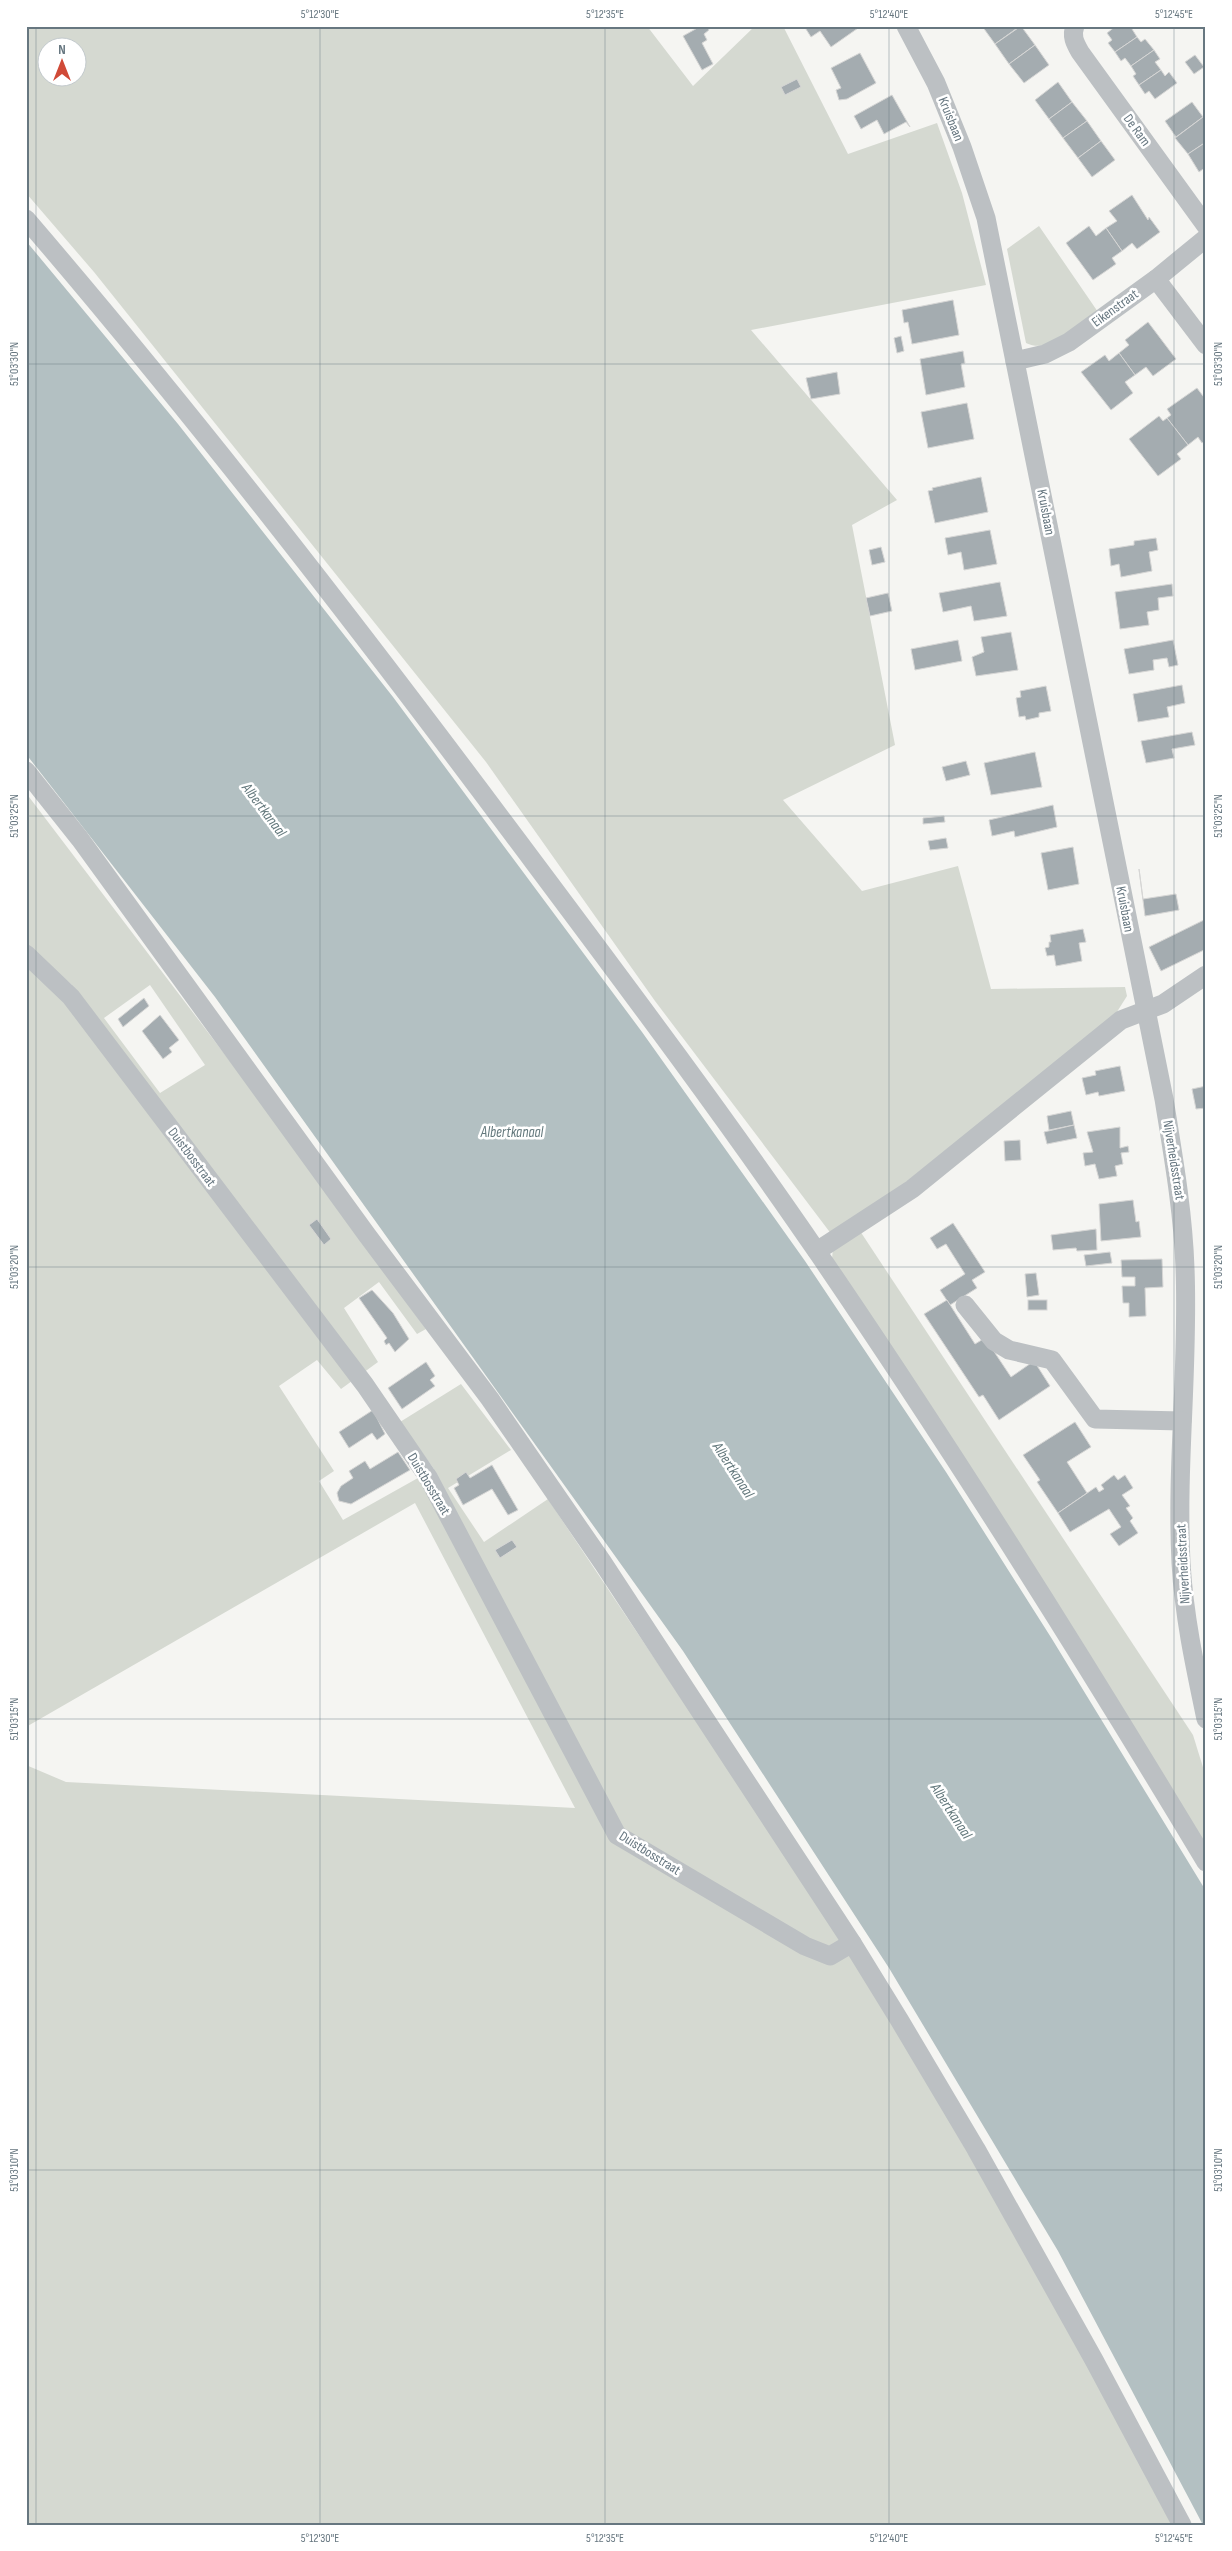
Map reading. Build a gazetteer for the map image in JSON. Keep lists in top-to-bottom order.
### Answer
{
  "streets": {
    "street": [
      "Kruisbaan",
      "De Ram",
      "Eikenstraat",
      "Duistbosstraat",
      "Nijverheidsstraat"
    ]
  },
  "crossings": [
    ["Kruisbaan", "Eikenstraat"],
    ["Kruisbaan", "Nijverheidsstraat"]
  ],
  "water": ["Albertkanaal"],
  "north": "top",
  "coordinates": [
    "5°12'30\"E",
    "5°12'35\"E",
    "5°12'40\"E",
    "5°12'45\"E",
    "51°03'30\"N",
    "51°03'25\"N",
    "51°03'20\"N",
    "51°03'15\"N",
    "51°03'10\"N"
  ]
}
